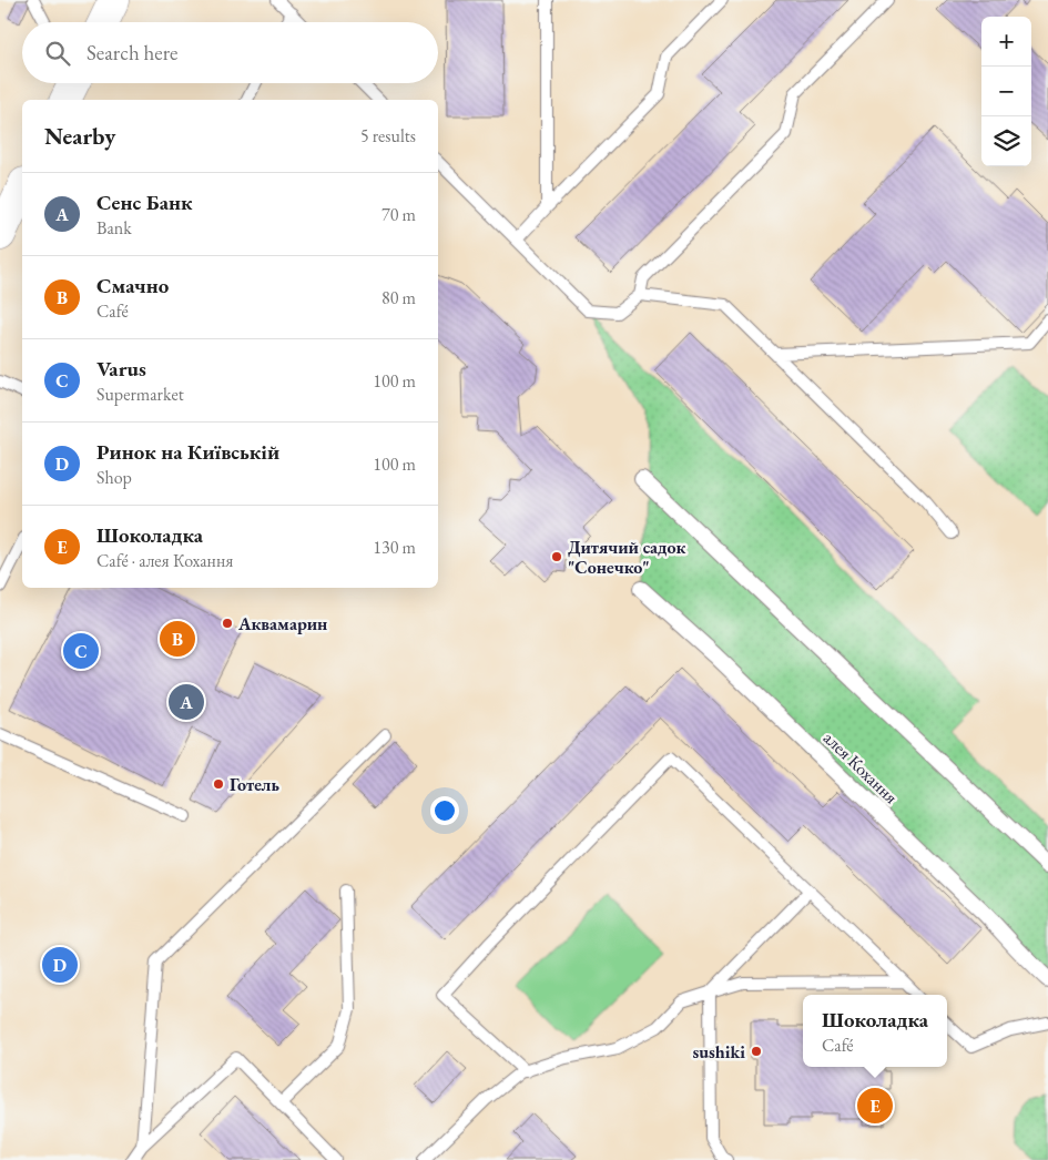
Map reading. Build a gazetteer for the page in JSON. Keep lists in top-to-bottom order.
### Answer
{
  "streets": {
    "street": ["алея Кохання"]
  },
  "places": [
    "Дитячий садок \"Сонечко\"",
    "Аквамарин",
    "Готель",
    "sushiki"
  ],
  "page": {
    "map_buttons": ["+", "−"],
    "search": "Search here",
    "heading": ["Nearby", "5 results"],
    "list": [
      {
        "mark": "A",
        "name": "Сенс Банк",
        "note": "Bank",
        "value": "70 m"
      },
      {
        "mark": "B",
        "name": "Смачно",
        "note": "Café",
        "value": "80 m"
      },
      {
        "mark": "C",
        "name": "Varus",
        "note": "Supermarket",
        "value": "100 m"
      },
      {
        "mark": "D",
        "name": "Ринок на Київській",
        "note": "Shop",
        "value": "100 m"
      },
      {
        "mark": "E",
        "name": "Шоколадка",
        "note": "Café · алея Кохання",
        "value": "130 m"
      }
    ],
    "pins": [
      "B",
      "C",
      "A",
      "D",
      "E"
    ],
    "popup": ["Шоколадка", "Café"]
  }
}
